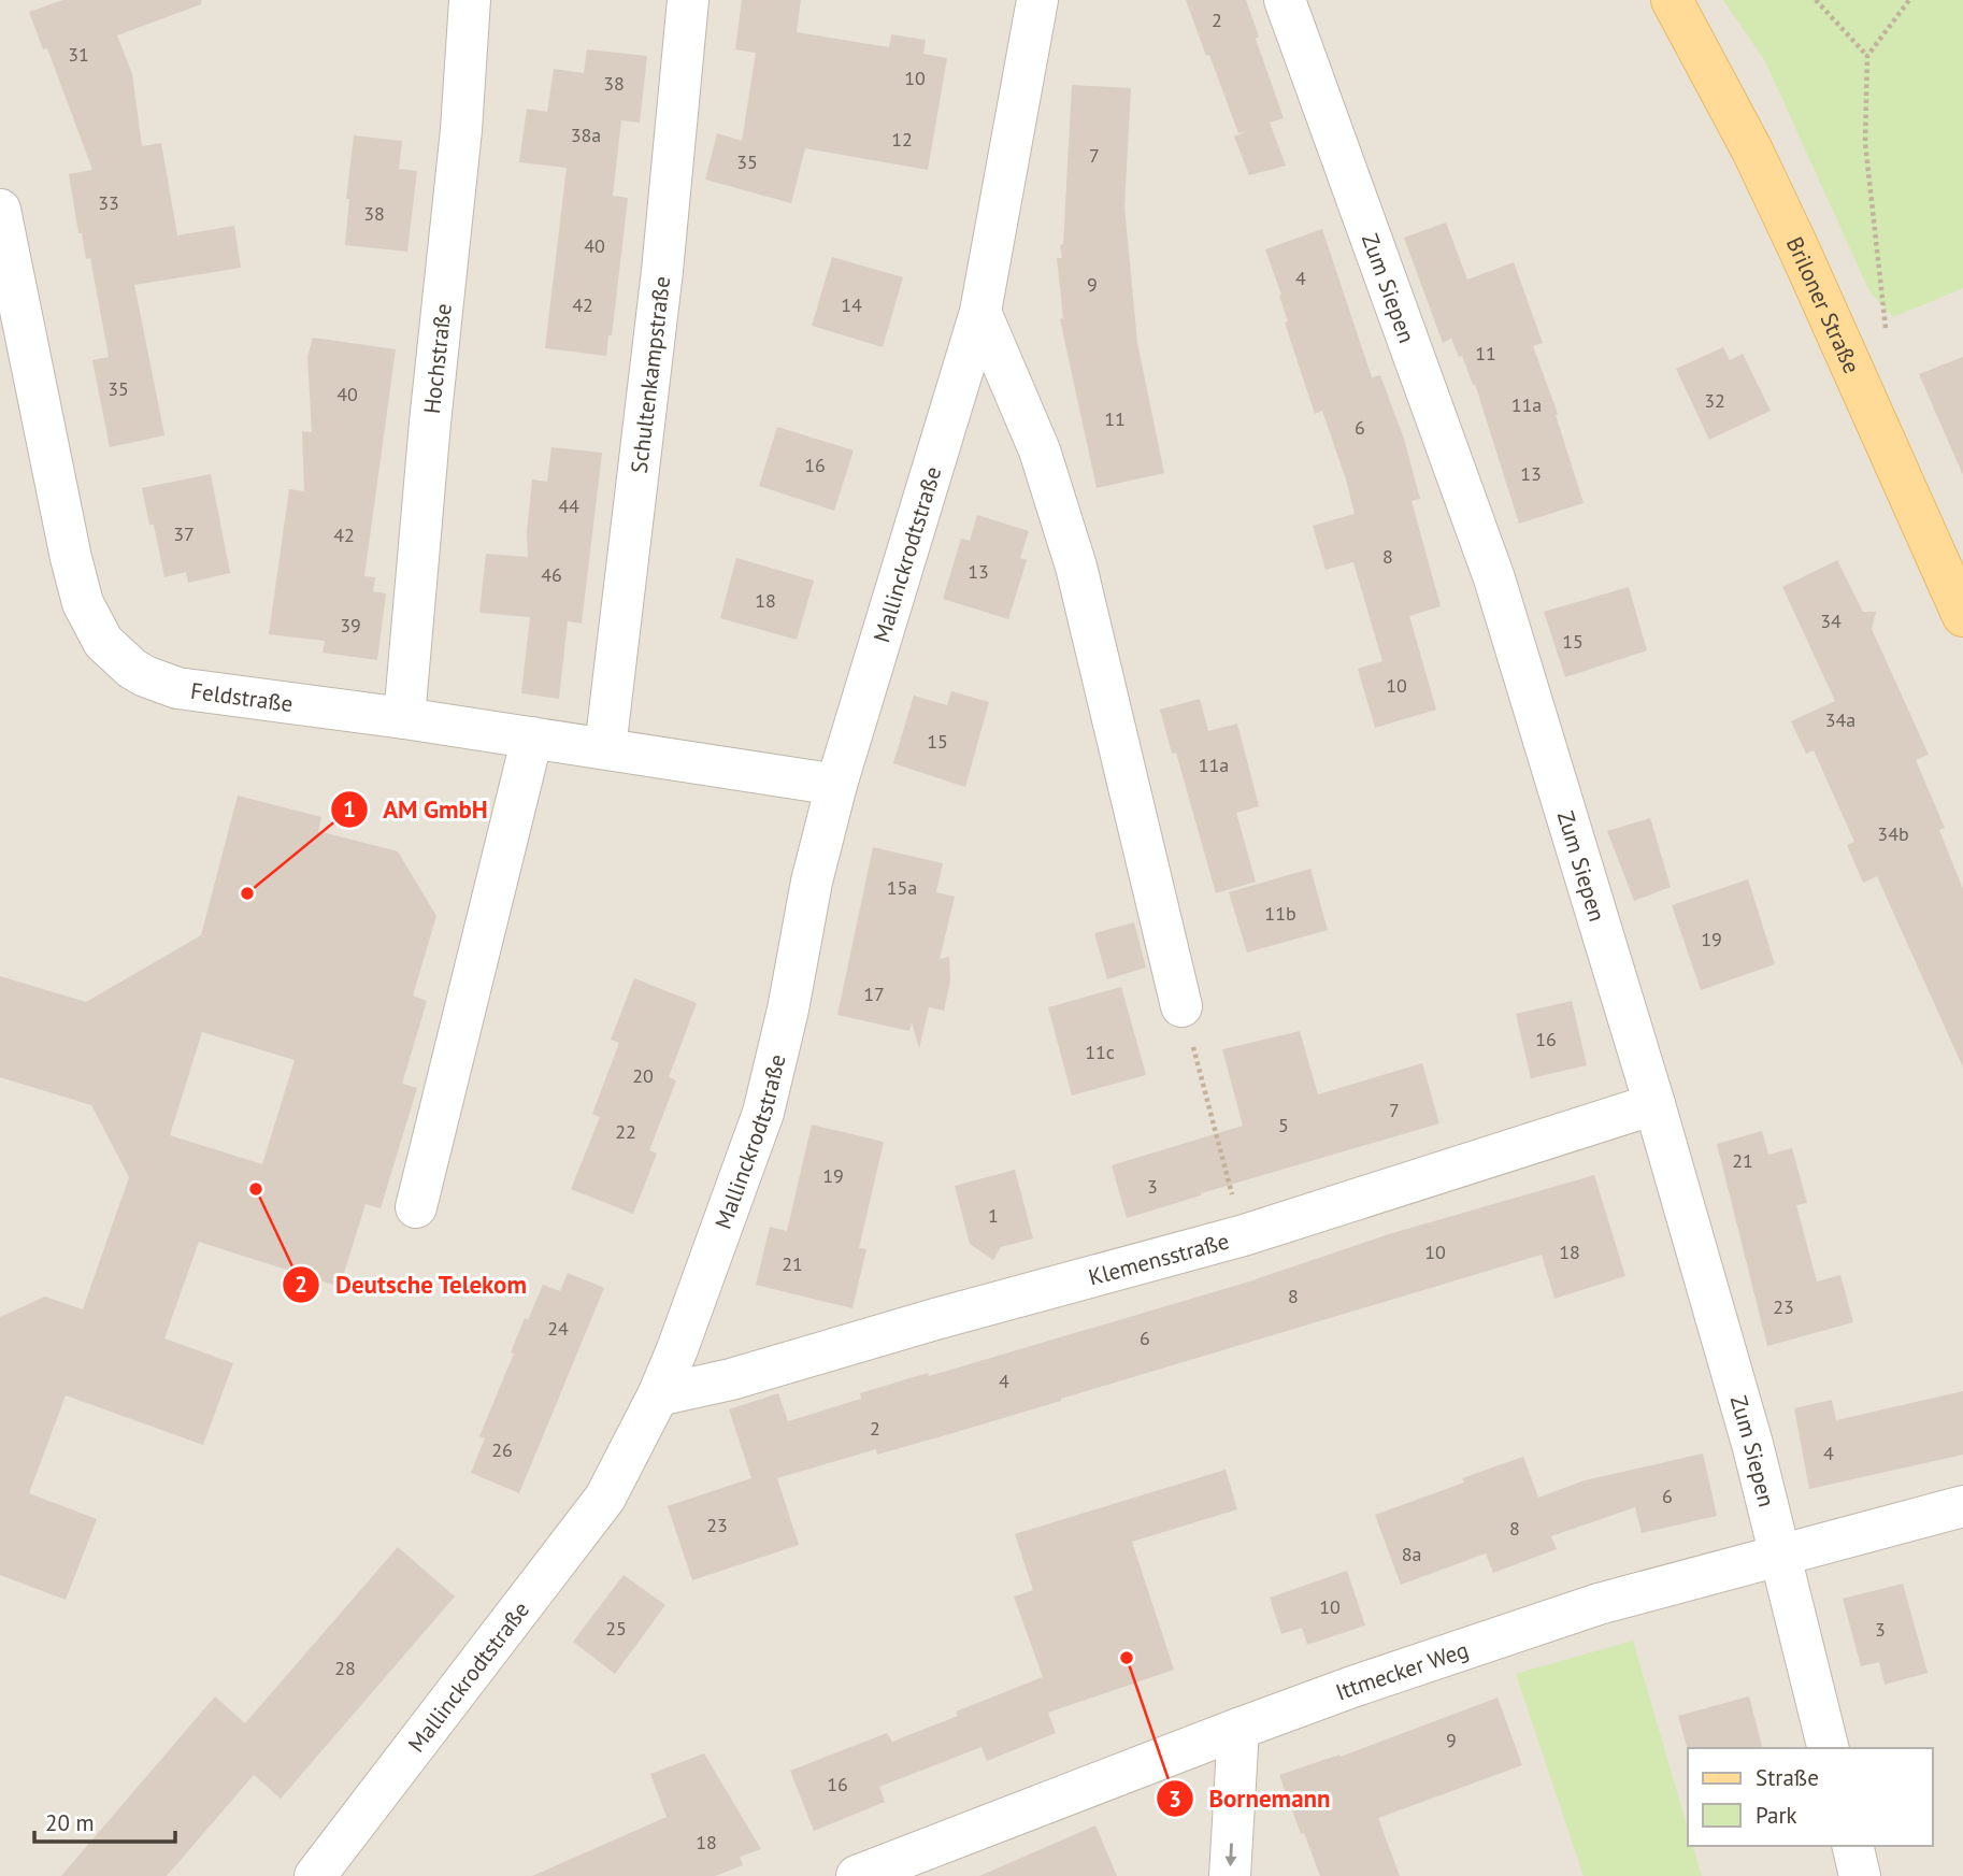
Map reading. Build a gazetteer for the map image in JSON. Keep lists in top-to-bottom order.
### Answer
{
  "streets": {
    "main road": ["Briloner Straße"],
    "street": [
      "Zum Siepen",
      "Hochstraße",
      "Schultenkampstraße",
      "Mallinckrodtstraße",
      "Feldstraße",
      "Klemensstraße",
      "Ittmecker Weg"
    ]
  },
  "crossings": [
    ["Zum Siepen", "Klemensstraße"],
    ["Zum Siepen", "Ittmecker Weg"],
    ["Hochstraße", "Feldstraße"],
    ["Schultenkampstraße", "Feldstraße"],
    ["Mallinckrodtstraße", "Feldstraße"],
    ["Mallinckrodtstraße", "Klemensstraße"]
  ],
  "places": ["AM GmbH", "Deutsche Telekom", "Bornemann"],
  "house_numbers": [
    "2",
    "31",
    "10",
    "38",
    "38a",
    "12",
    "7",
    "35",
    "33",
    "38",
    "40",
    "4",
    "9",
    "42",
    "14",
    "11",
    "35",
    "40",
    "32",
    "11a",
    "11",
    "6",
    "16",
    "13",
    "44",
    "37",
    "42",
    "8",
    "13",
    "46",
    "18",
    "34",
    "39",
    "15",
    "10",
    "34a",
    "15",
    "11a",
    "34b",
    "15a",
    "11b",
    "19",
    "17",
    "16",
    "11c",
    "20",
    "7",
    "5",
    "22",
    "21",
    "19",
    "3",
    "1",
    "10",
    "18",
    "21",
    "8",
    "23",
    "24",
    "6",
    "4",
    "2",
    "26",
    "4",
    "6",
    "23",
    "8",
    "8a",
    "10",
    "25",
    "3",
    "28",
    "9",
    "16",
    "18"
  ],
  "legend": ["Straße", "Park"],
  "scale_bar": "20 m"
}
